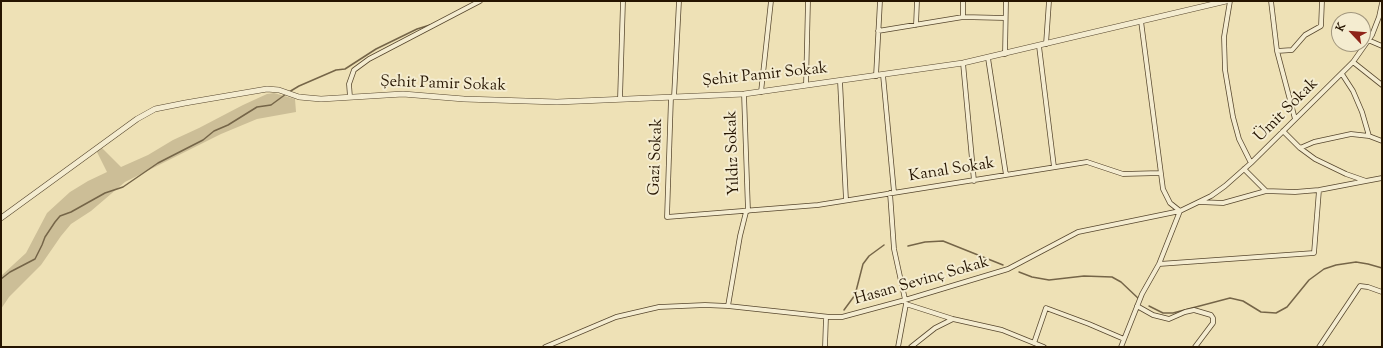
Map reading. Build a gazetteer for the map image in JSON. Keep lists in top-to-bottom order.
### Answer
{
  "streets": {
    "street": [
      "Şehit Pamir Sokak",
      "Ümit Sokak",
      "Yıldız Sokak",
      "Gazi Sokak",
      "Kanal Sokak",
      "Hasan Sevinç Sokak"
    ]
  },
  "crossings": [
    ["Şehit Pamir Sokak", "Yıldız Sokak"],
    ["Şehit Pamir Sokak", "Gazi Sokak"],
    ["Ümit Sokak", "Hasan Sevinç Sokak"],
    ["Yıldız Sokak", "Kanal Sokak"],
    ["Yıldız Sokak", "Hasan Sevinç Sokak"],
    ["Gazi Sokak", "Kanal Sokak"]
  ],
  "north": "top left"
}
